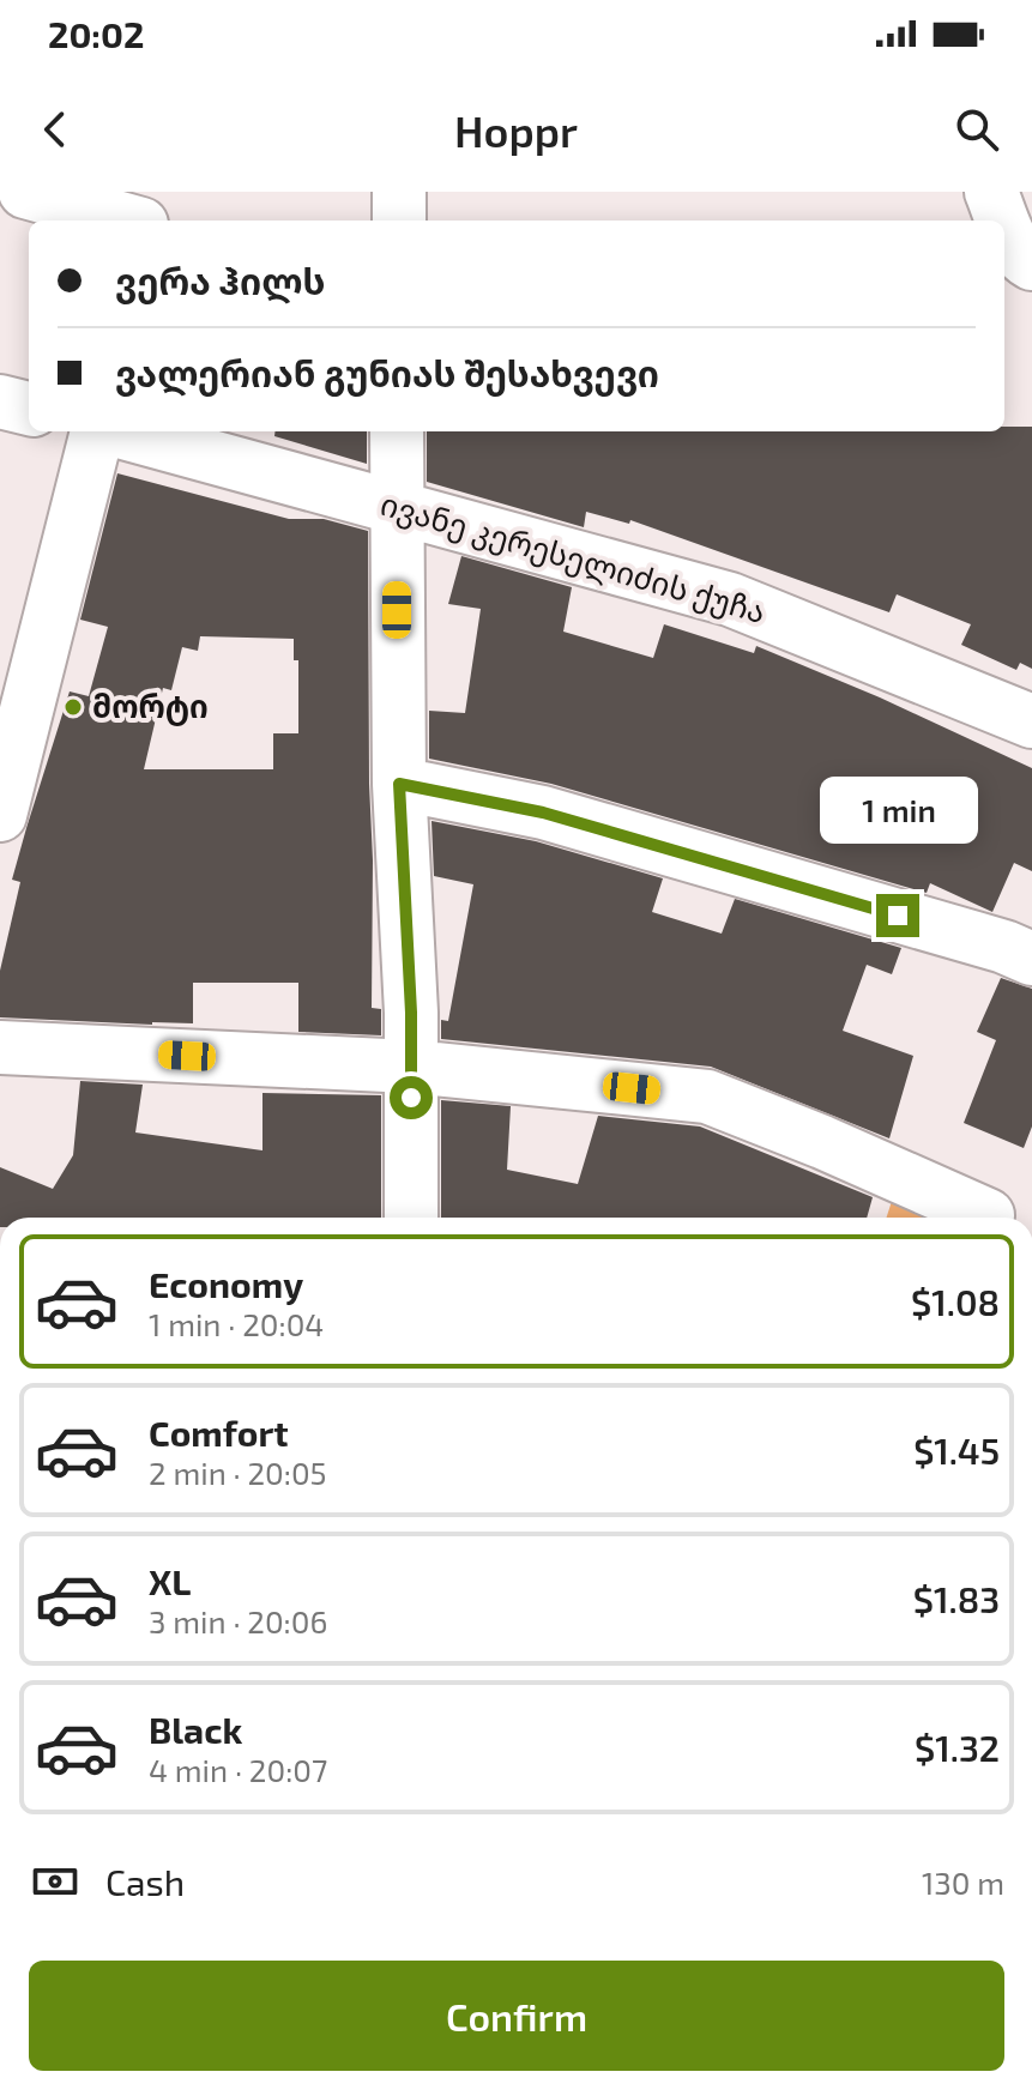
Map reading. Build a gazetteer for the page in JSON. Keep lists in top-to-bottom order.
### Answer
{
  "streets": {
    "street": ["ივანე კერესელიძის ქუჩა"]
  },
  "places": ["მორტი"],
  "page": {
    "status": "20:02",
    "header": "Hoppr",
    "banner": ["ვერა ჰილს", "ვალერიან გუნიას შესახვევი"],
    "bubble": "1 min",
    "list": [
      {
        "name": "Economy",
        "note": "1 min · 20:04",
        "value": "$1.08"
      },
      {
        "name": "Comfort",
        "note": "2 min · 20:05",
        "value": "$1.45"
      },
      {
        "name": "XL",
        "note": "3 min · 20:06",
        "value": "$1.83"
      },
      {
        "name": "Black",
        "note": "4 min · 20:07",
        "value": "$1.32"
      }
    ],
    "pay": ["Cash", "130 m"],
    "buttons": "Confirm"
  }
}
